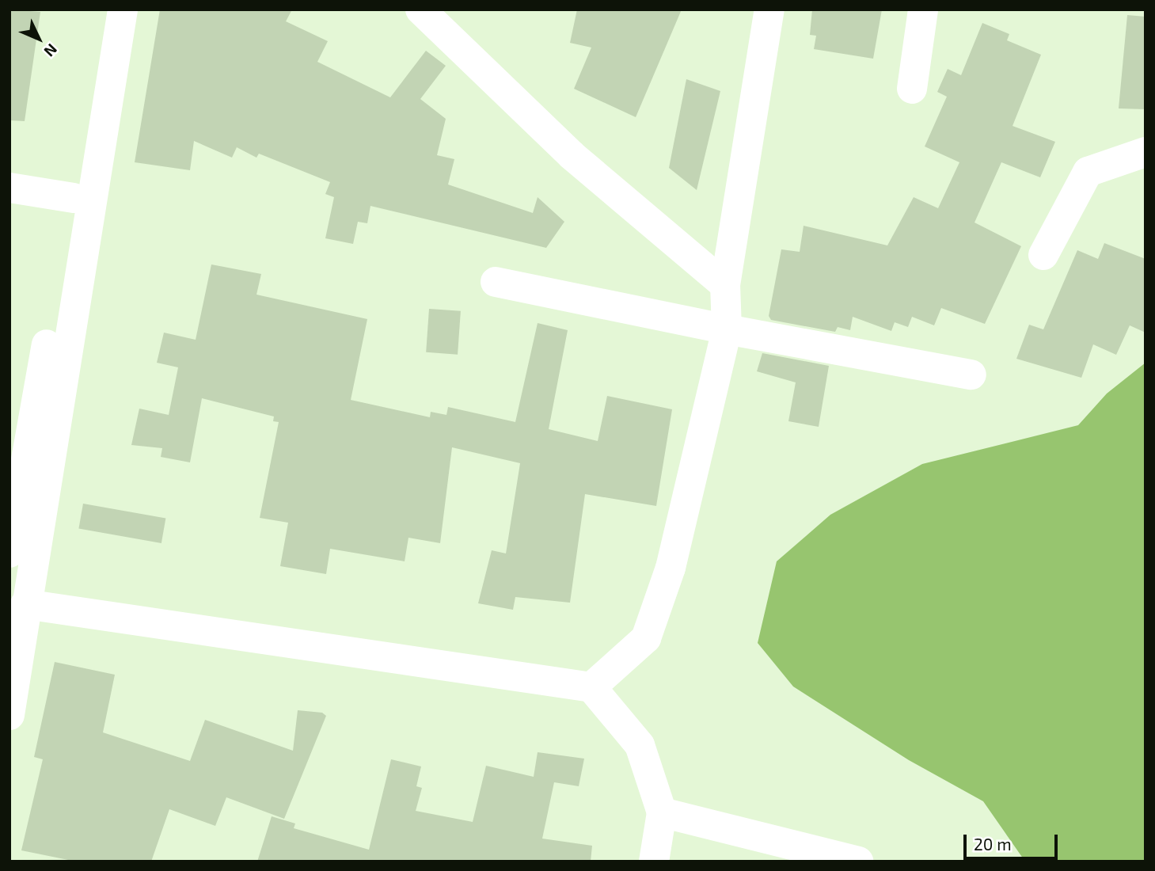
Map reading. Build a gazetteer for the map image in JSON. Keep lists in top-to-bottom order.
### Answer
{
  "scale_bar": "20 m",
  "north": "bottom right"
}
